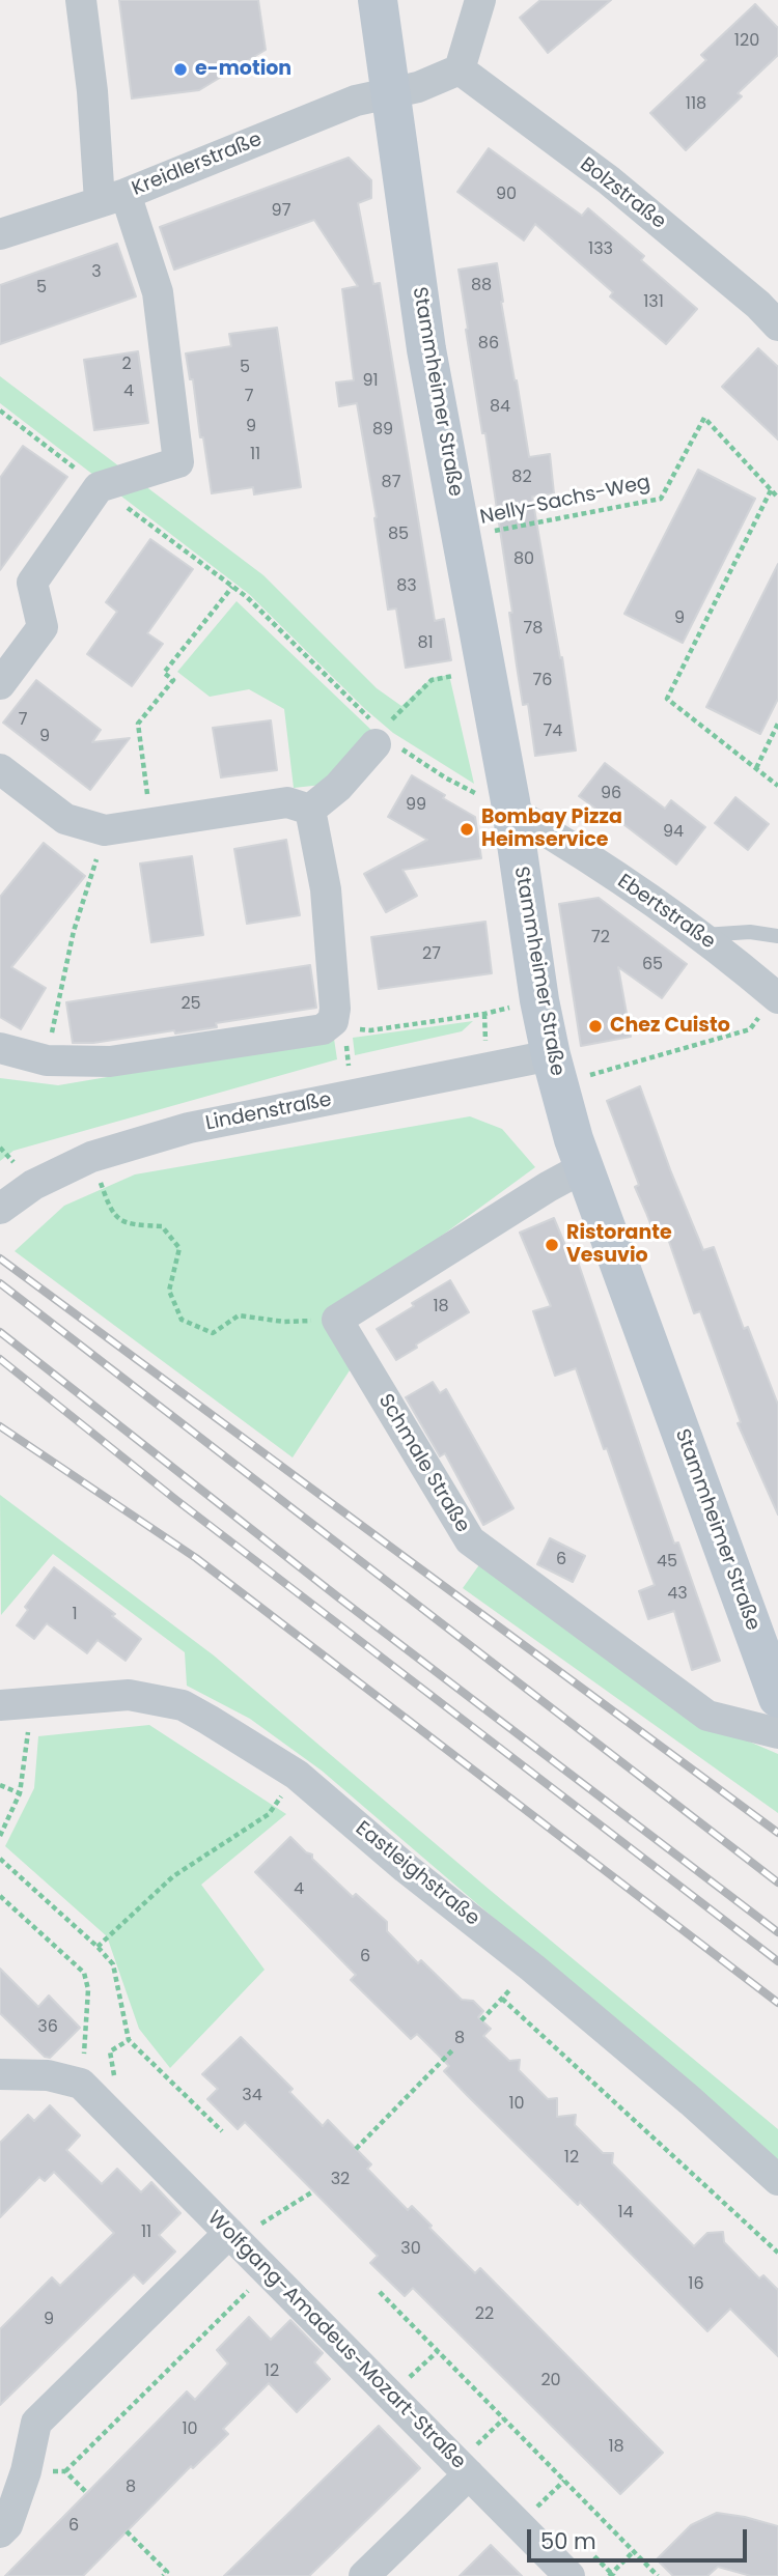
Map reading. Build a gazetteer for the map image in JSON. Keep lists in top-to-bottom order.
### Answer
{
  "streets": {
    "main road": ["Stammheimer Straße"],
    "street": [
      "Kreidlerstraße",
      "Bolzstraße",
      "Ebertstraße",
      "Lindenstraße",
      "Schmale Straße",
      "Eastleighstraße",
      "Wolfgang-Amadeus-Mozart-Straße"
    ],
    "path": ["Nelly-Sachs-Weg"]
  },
  "crossings": [
    ["Kreidlerstraße", "Stammheimer Straße"],
    ["Stammheimer Straße", "Nelly-Sachs-Weg"],
    ["Stammheimer Straße", "Ebertstraße"],
    ["Stammheimer Straße", "Lindenstraße"]
  ],
  "places": [
    "e-motion",
    "Bombay Pizza Heimservice",
    "Chez Cuisto",
    "Ristorante Vesuvio"
  ],
  "house_numbers": [
    "120",
    "118",
    "90",
    "97",
    "133",
    "3",
    "88",
    "5",
    "131",
    "86",
    "2",
    "5",
    "91",
    "4",
    "7",
    "84",
    "9",
    "89",
    "11",
    "82",
    "87",
    "85",
    "80",
    "83",
    "9",
    "78",
    "81",
    "76",
    "7",
    "74",
    "9",
    "96",
    "99",
    "94",
    "72",
    "27",
    "65",
    "25",
    "18",
    "6",
    "45",
    "43",
    "1",
    "4",
    "6",
    "36",
    "8",
    "34",
    "10",
    "12",
    "32",
    "14",
    "11",
    "30",
    "16",
    "22",
    "9",
    "12",
    "20",
    "10",
    "18",
    "8",
    "6"
  ],
  "scale_bar": "50 m"
}
